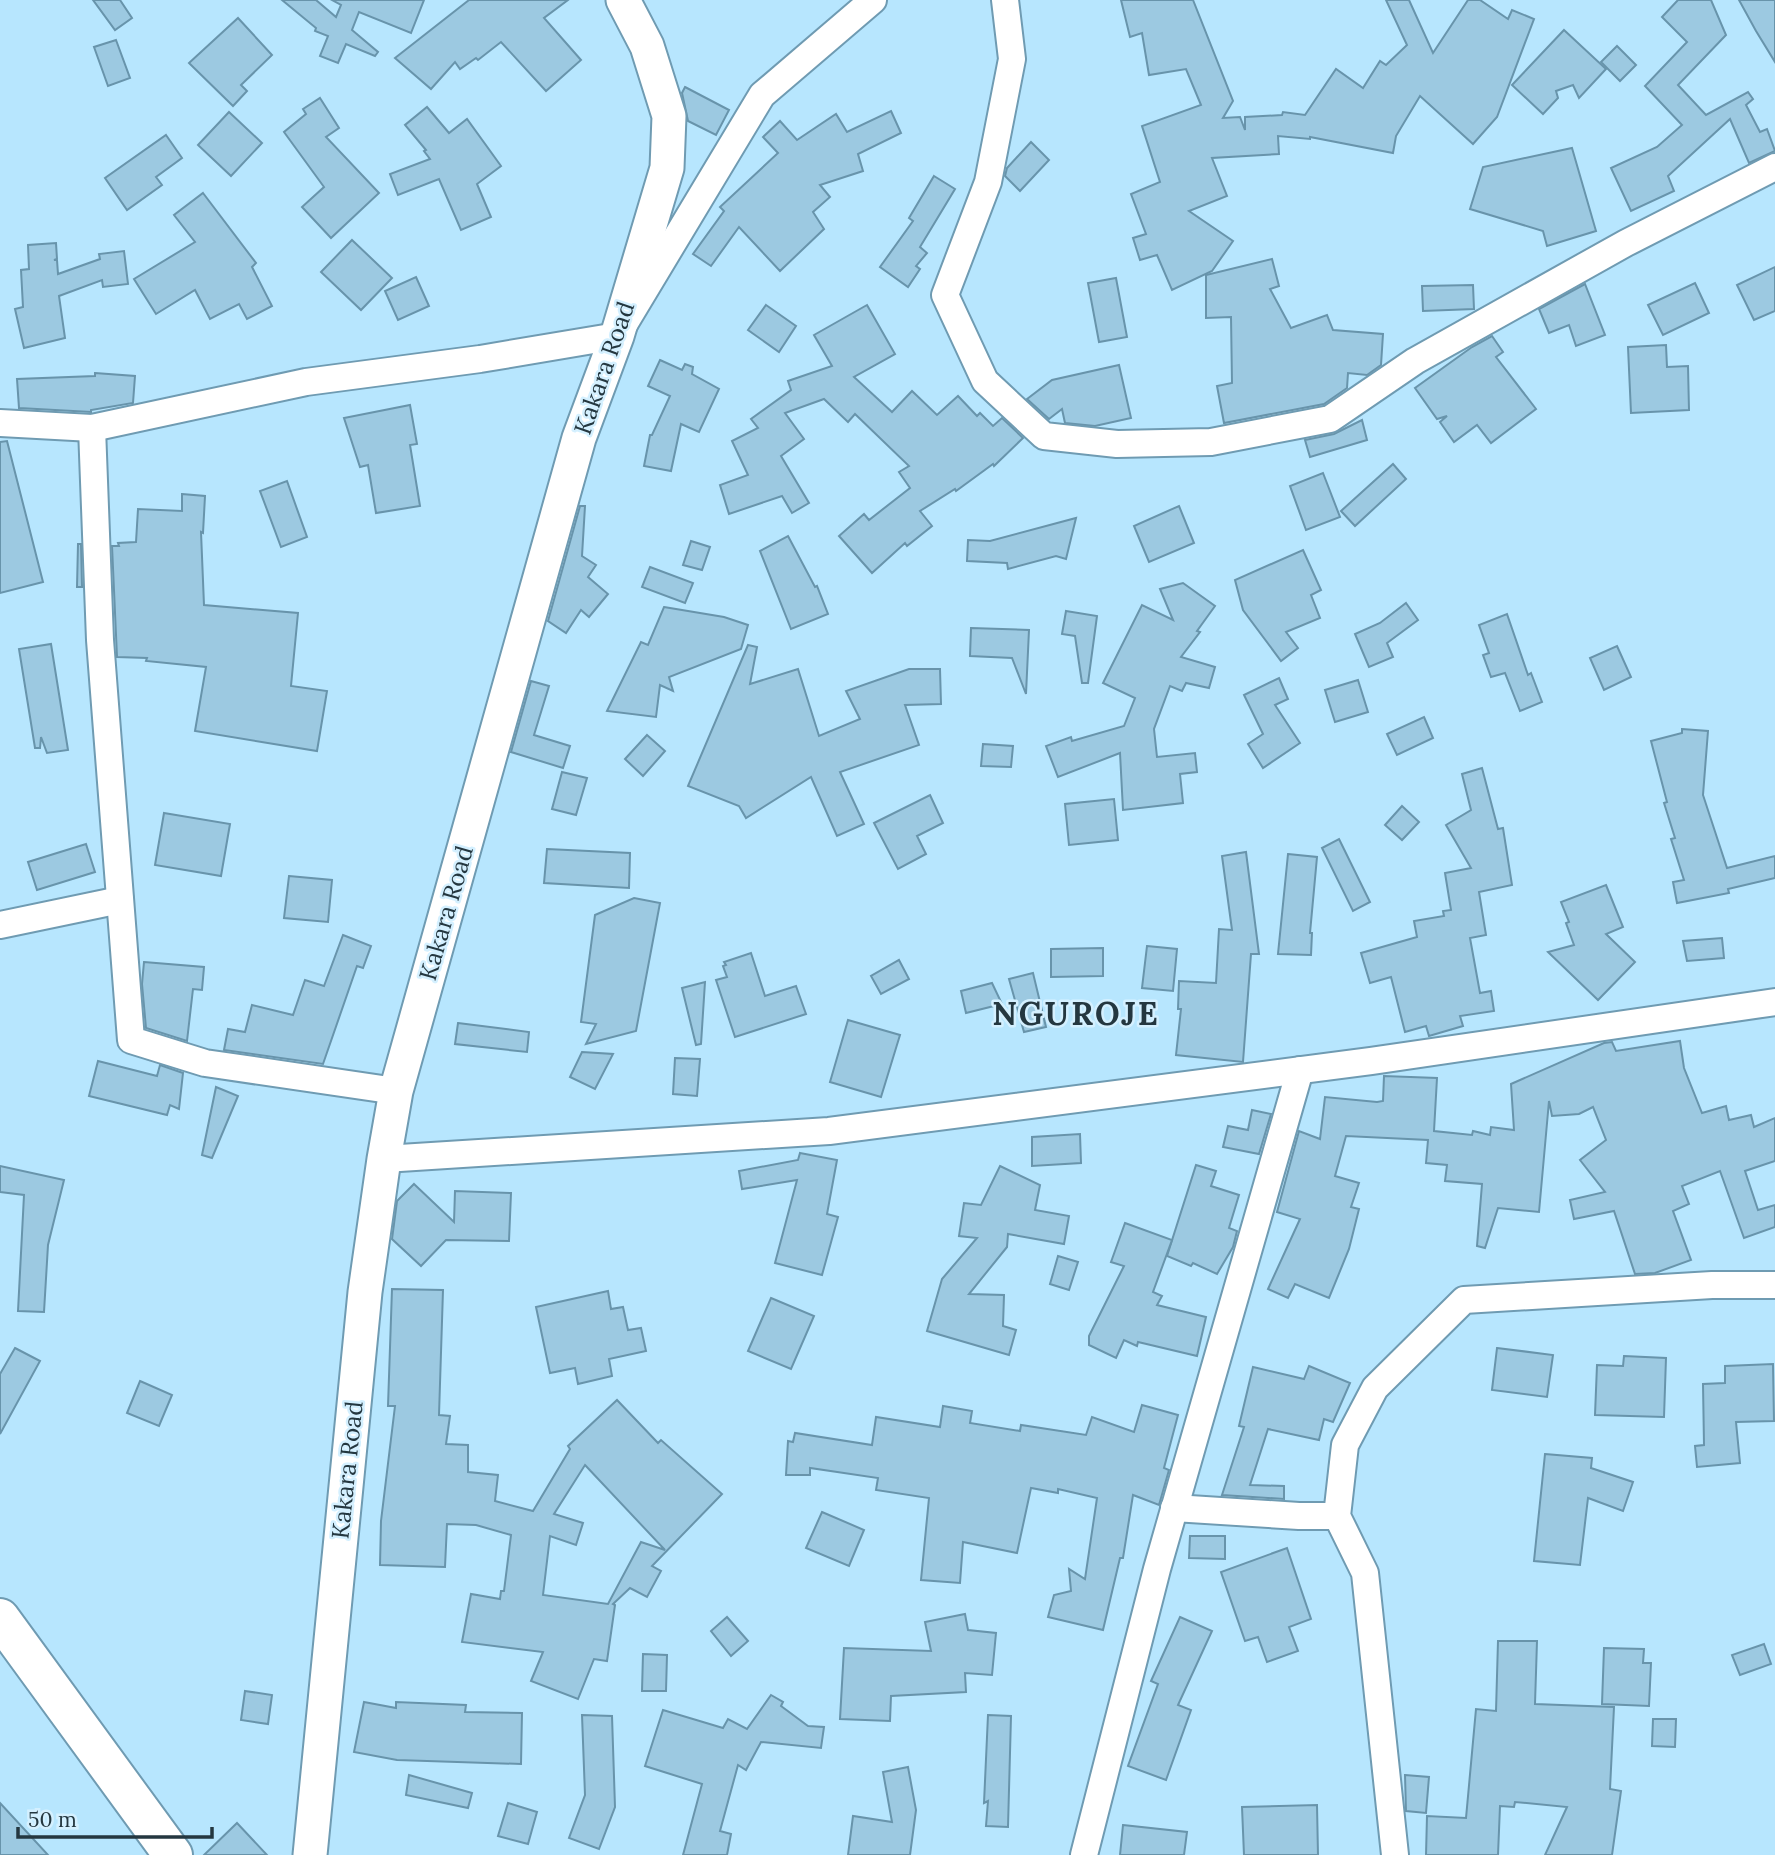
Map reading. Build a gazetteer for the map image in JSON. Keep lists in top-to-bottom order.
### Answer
{
  "streets": {
    "street": ["Kakara Road"]
  },
  "districts": ["NGUROJE"],
  "scale_bar": "50 m"
}
